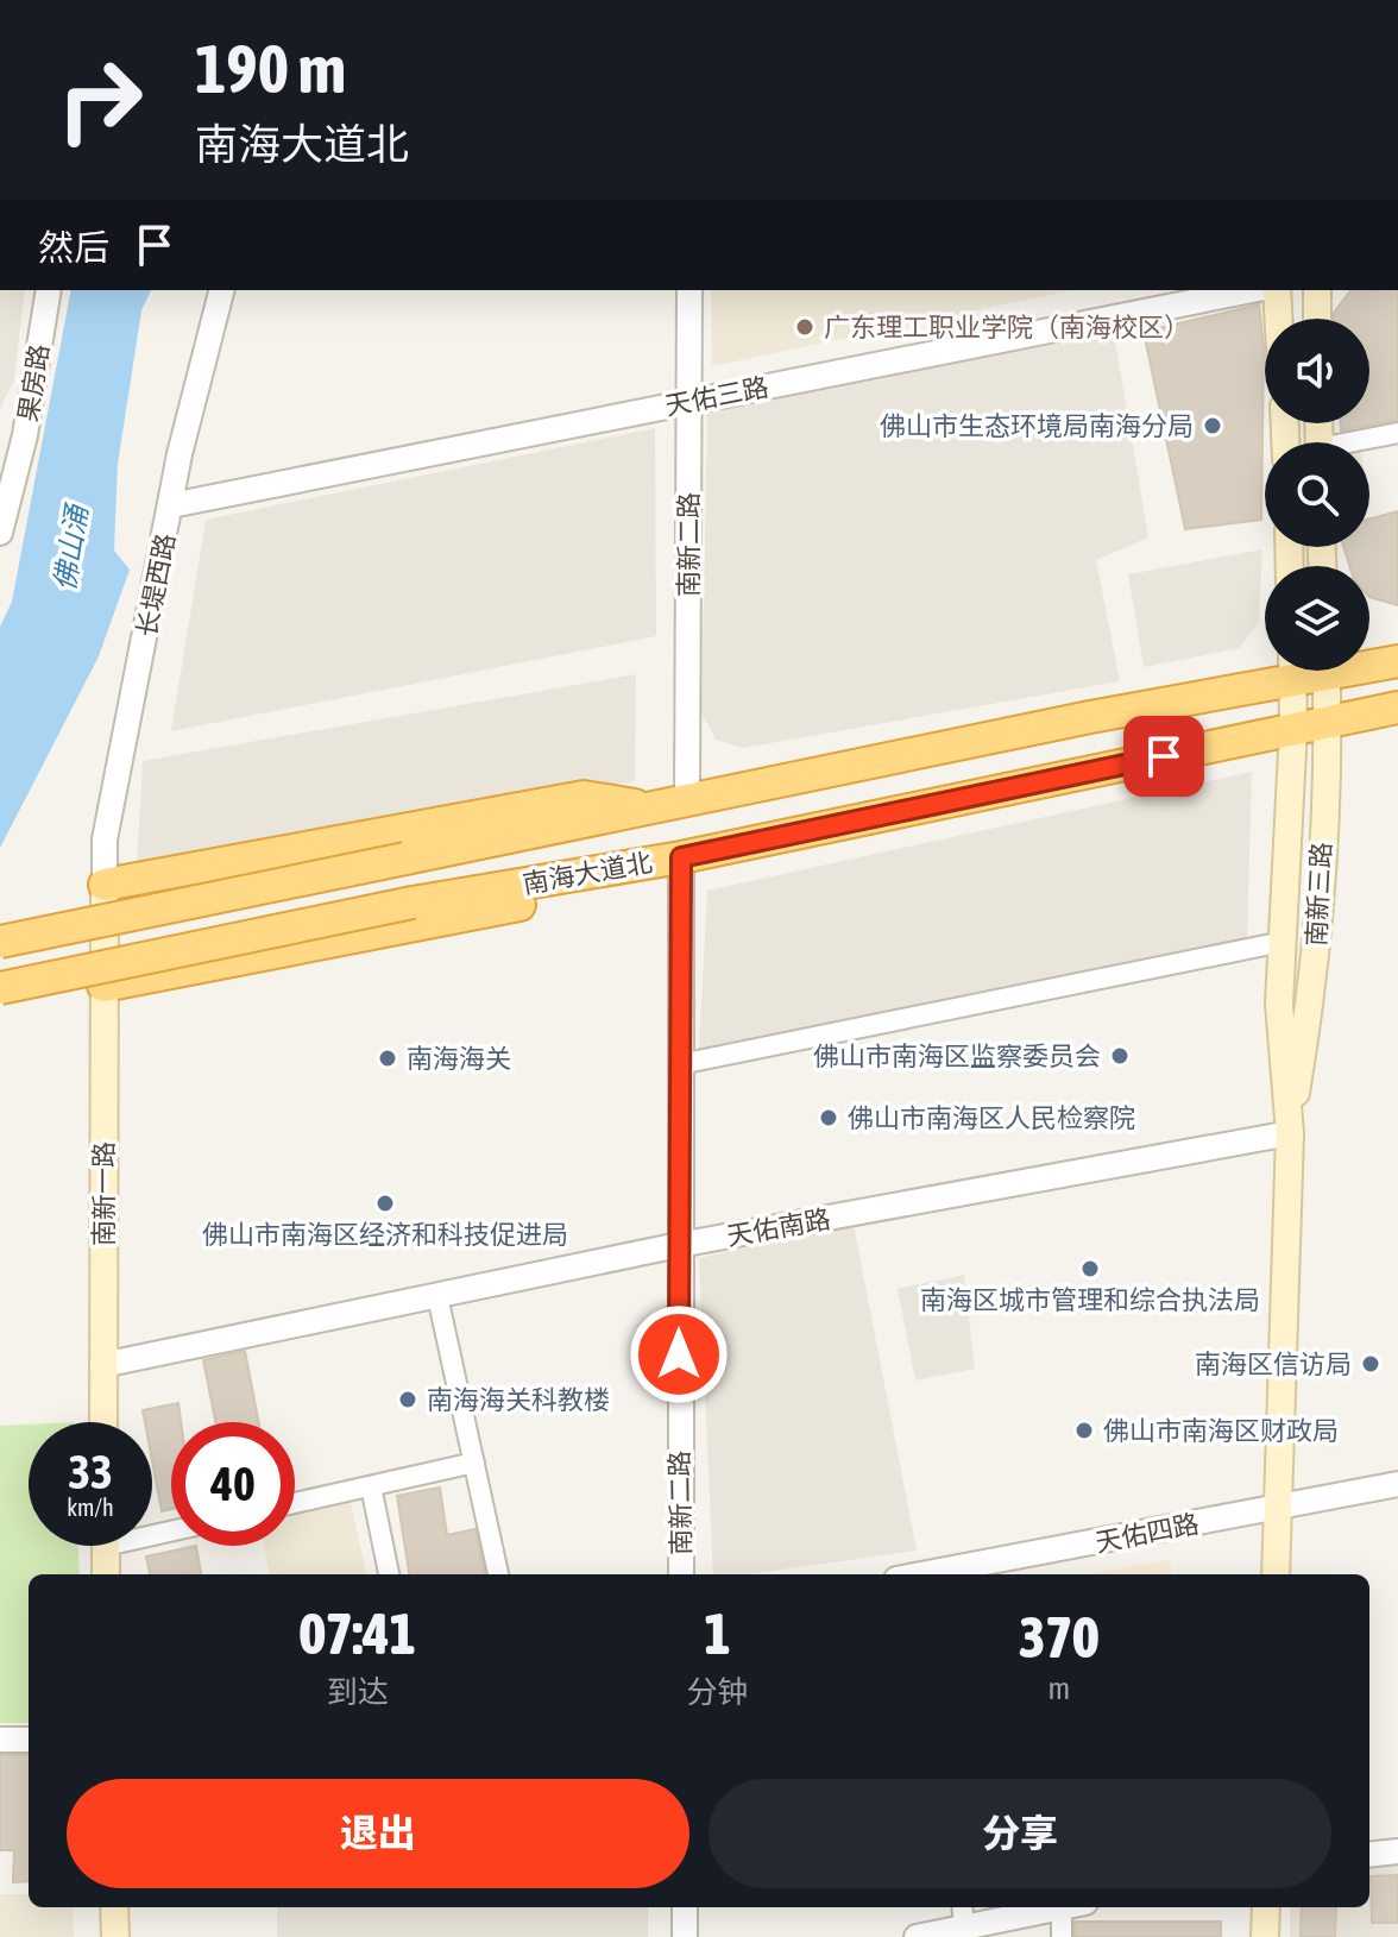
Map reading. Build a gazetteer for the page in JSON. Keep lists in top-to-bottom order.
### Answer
{
  "streets": {
    "highway": ["南海大道北"],
    "main road": ["南新三路", "南新一路"],
    "street": [
      "果房路",
      "天佑三路",
      "南新二路",
      "长堤西路",
      "天佑南路",
      "天佑四路"
    ]
  },
  "crossings": [
    ["天佑三路", "南新二路"],
    ["天佑三路", "长堤西路"],
    ["南新二路", "南海大道北"],
    ["南新二路", "天佑南路"],
    ["长堤西路", "南新一路"],
    ["南海大道北", "南新三路"],
    ["南新三路", "天佑南路"],
    ["南新三路", "天佑四路"],
    ["南新一路", "天佑南路"]
  ],
  "water": ["佛山涌"],
  "places": [
    "广东理工职业学院（南海校区）",
    "佛山市生态环境局南海分局",
    "佛山市南海区监察委员会",
    "南海海关",
    "佛山市南海区人民检察院",
    "佛山市南海区经济和科技促进局",
    "南海区城市管理和综合执法局",
    "南海区信访局",
    "南海海关科教楼",
    "佛山市南海区财政局"
  ],
  "page": {
    "turn": ["190 m", "南海大道北"],
    "then": "然后",
    "speed": "33 km/h",
    "limit": "40",
    "eta": [
      "07:41",
      "到达",
      "1",
      "分钟",
      "370",
      "m"
    ],
    "buttons": ["退出", "分享"]
  }
}
